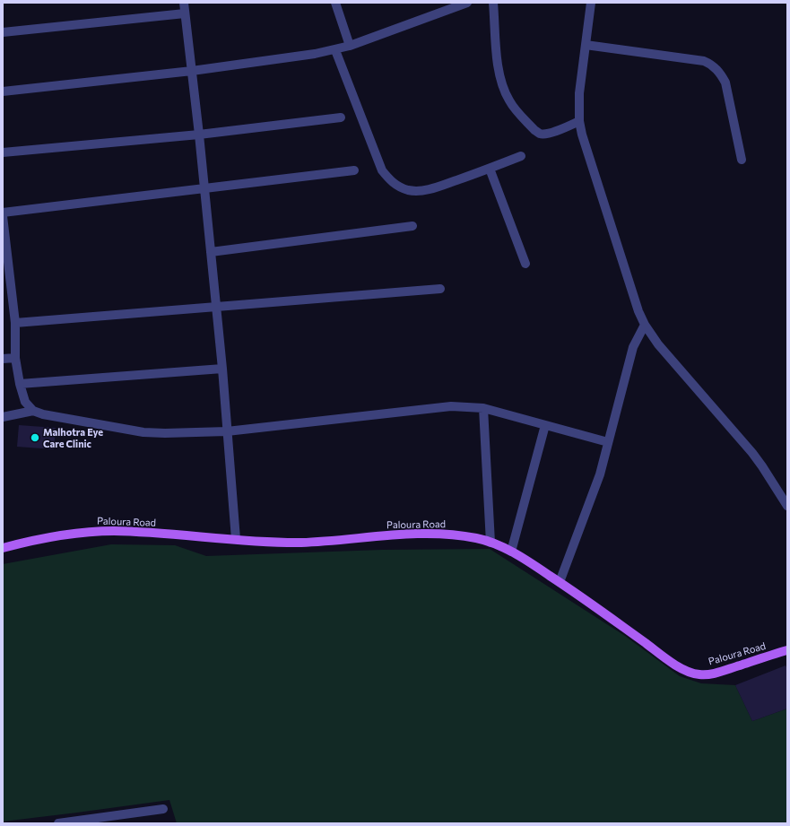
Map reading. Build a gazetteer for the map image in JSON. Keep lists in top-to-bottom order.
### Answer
{
  "streets": {
    "main road": ["Paloura Road"]
  },
  "places": ["Malhotra Eye Care Clinic"]
}
